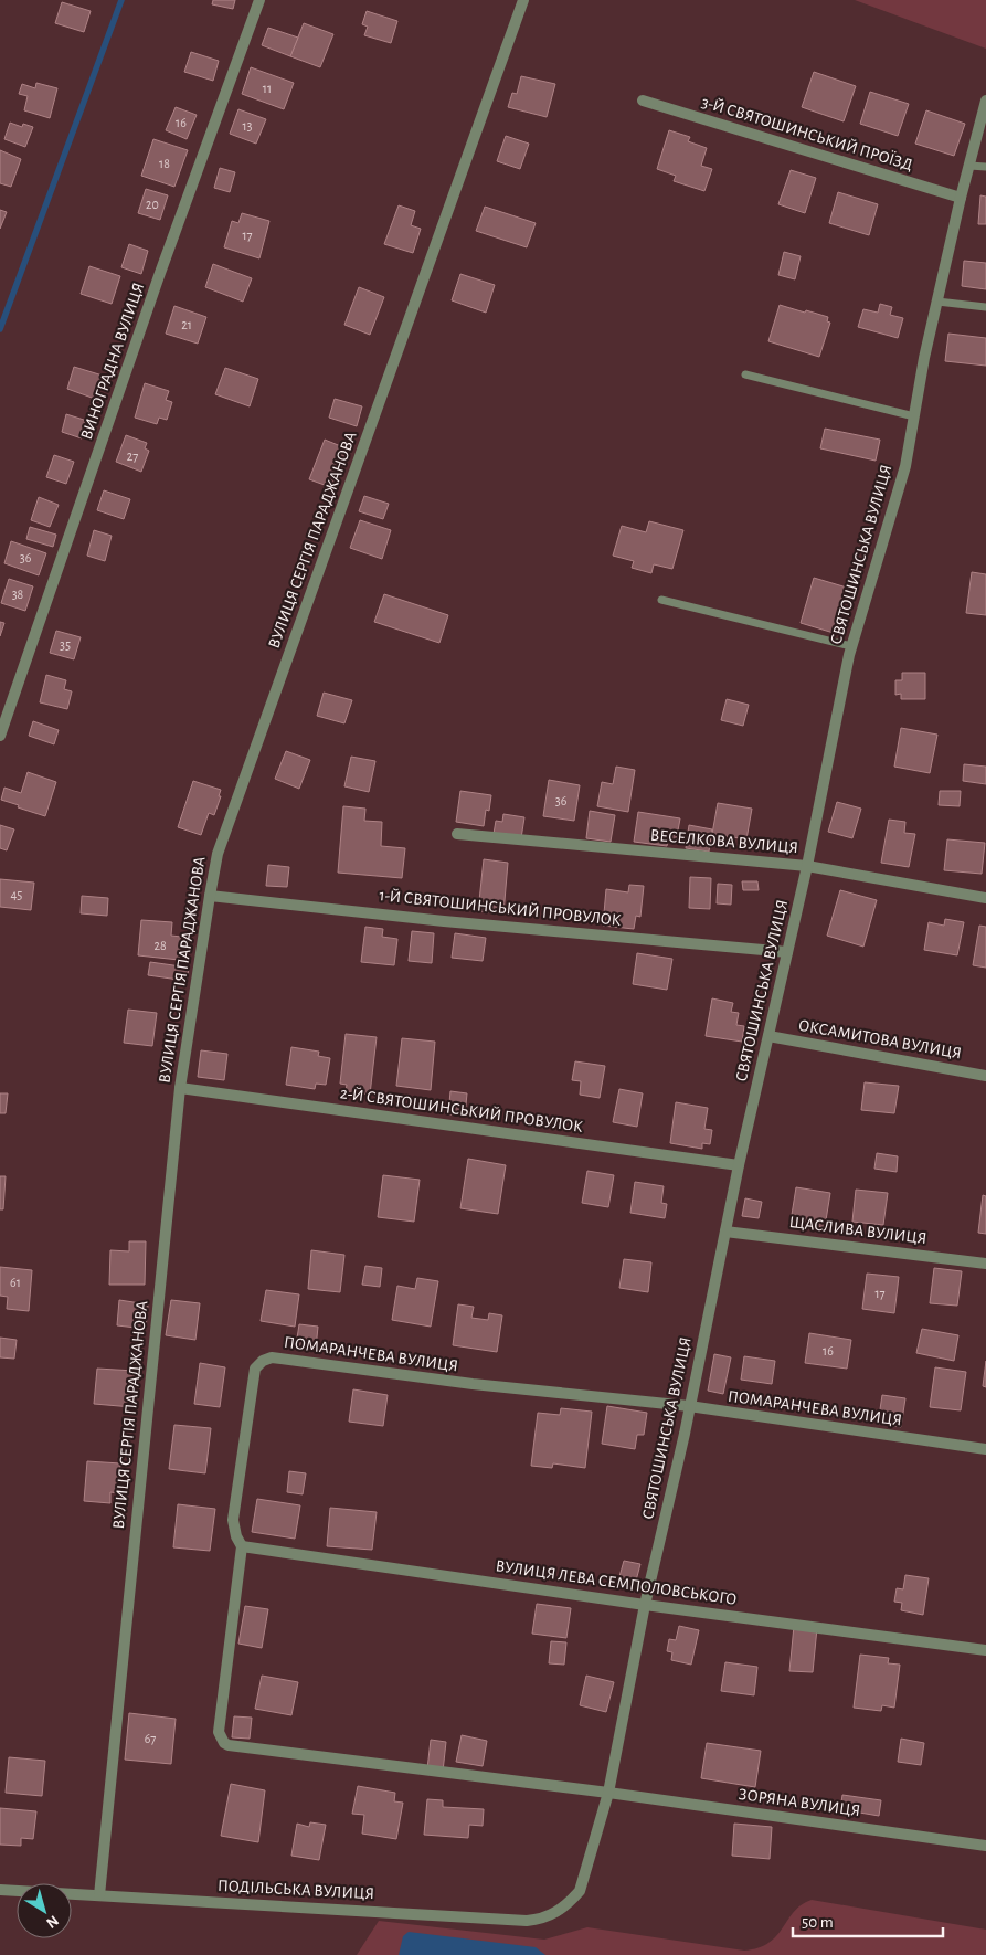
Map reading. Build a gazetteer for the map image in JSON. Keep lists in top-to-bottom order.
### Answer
{
  "streets": {
    "street": [
      "3-Й СВЯТОШИНСЬКИЙ ПРОЇЗД",
      "ВИНОГРАДНА ВУЛИЦЯ",
      "ВУЛИЦЯ СЕРГІЯ ПАРАДЖАНОВА",
      "СВЯТОШИНСЬКА ВУЛИЦЯ",
      "ВЕСЕЛКОВА ВУЛИЦЯ",
      "1-Й СВЯТОШИНСЬКИЙ ПРОВУЛОК",
      "ОКСАМИТОВА ВУЛИЦЯ",
      "2-Й СВЯТОШИНСЬКИЙ ПРОВУЛОК",
      "ЩАСЛИВА ВУЛИЦЯ",
      "ПОМАРАНЧЕВА ВУЛИЦЯ",
      "ВУЛИЦЯ ЛЕВА СЕМПОЛОВСЬКОГО",
      "ЗОРЯНА ВУЛИЦЯ",
      "ПОДІЛЬСЬКА ВУЛИЦЯ"
    ]
  },
  "crossings": [
    ["3-Й СВЯТОШИНСЬКИЙ ПРОЇЗД", "СВЯТОШИНСЬКА ВУЛИЦЯ"],
    ["ВУЛИЦЯ СЕРГІЯ ПАРАДЖАНОВА", "1-Й СВЯТОШИНСЬКИЙ ПРОВУЛОК"],
    ["ВУЛИЦЯ СЕРГІЯ ПАРАДЖАНОВА", "2-Й СВЯТОШИНСЬКИЙ ПРОВУЛОК"],
    ["ВУЛИЦЯ СЕРГІЯ ПАРАДЖАНОВА", "ПОДІЛЬСЬКА ВУЛИЦЯ"],
    ["СВЯТОШИНСЬКА ВУЛИЦЯ", "ВЕСЕЛКОВА ВУЛИЦЯ"],
    ["СВЯТОШИНСЬКА ВУЛИЦЯ", "1-Й СВЯТОШИНСЬКИЙ ПРОВУЛОК"],
    ["СВЯТОШИНСЬКА ВУЛИЦЯ", "ОКСАМИТОВА ВУЛИЦЯ"],
    ["СВЯТОШИНСЬКА ВУЛИЦЯ", "2-Й СВЯТОШИНСЬКИЙ ПРОВУЛОК"],
    ["СВЯТОШИНСЬКА ВУЛИЦЯ", "ЩАСЛИВА ВУЛИЦЯ"],
    ["СВЯТОШИНСЬКА ВУЛИЦЯ", "ПОМАРАНЧЕВА ВУЛИЦЯ"],
    ["СВЯТОШИНСЬКА ВУЛИЦЯ", "ВУЛИЦЯ ЛЕВА СЕМПОЛОВСЬКОГО"],
    ["СВЯТОШИНСЬКА ВУЛИЦЯ", "ЗОРЯНА ВУЛИЦЯ"],
    ["СВЯТОШИНСЬКА ВУЛИЦЯ", "ПОДІЛЬСЬКА ВУЛИЦЯ"],
    ["ПОМАРАНЧЕВА ВУЛИЦЯ", "ВУЛИЦЯ ЛЕВА СЕМПОЛОВСЬКОГО"],
    ["ПОМАРАНЧЕВА ВУЛИЦЯ", "ЗОРЯНА ВУЛИЦЯ"]
  ],
  "house_numbers": [
    "11",
    "16",
    "13",
    "18",
    "20",
    "17",
    "21",
    "27",
    "36",
    "38",
    "35",
    "36",
    "45",
    "28",
    "61",
    "17",
    "16",
    "67"
  ],
  "scale_bar": "50 m",
  "north": "bottom right"
}
